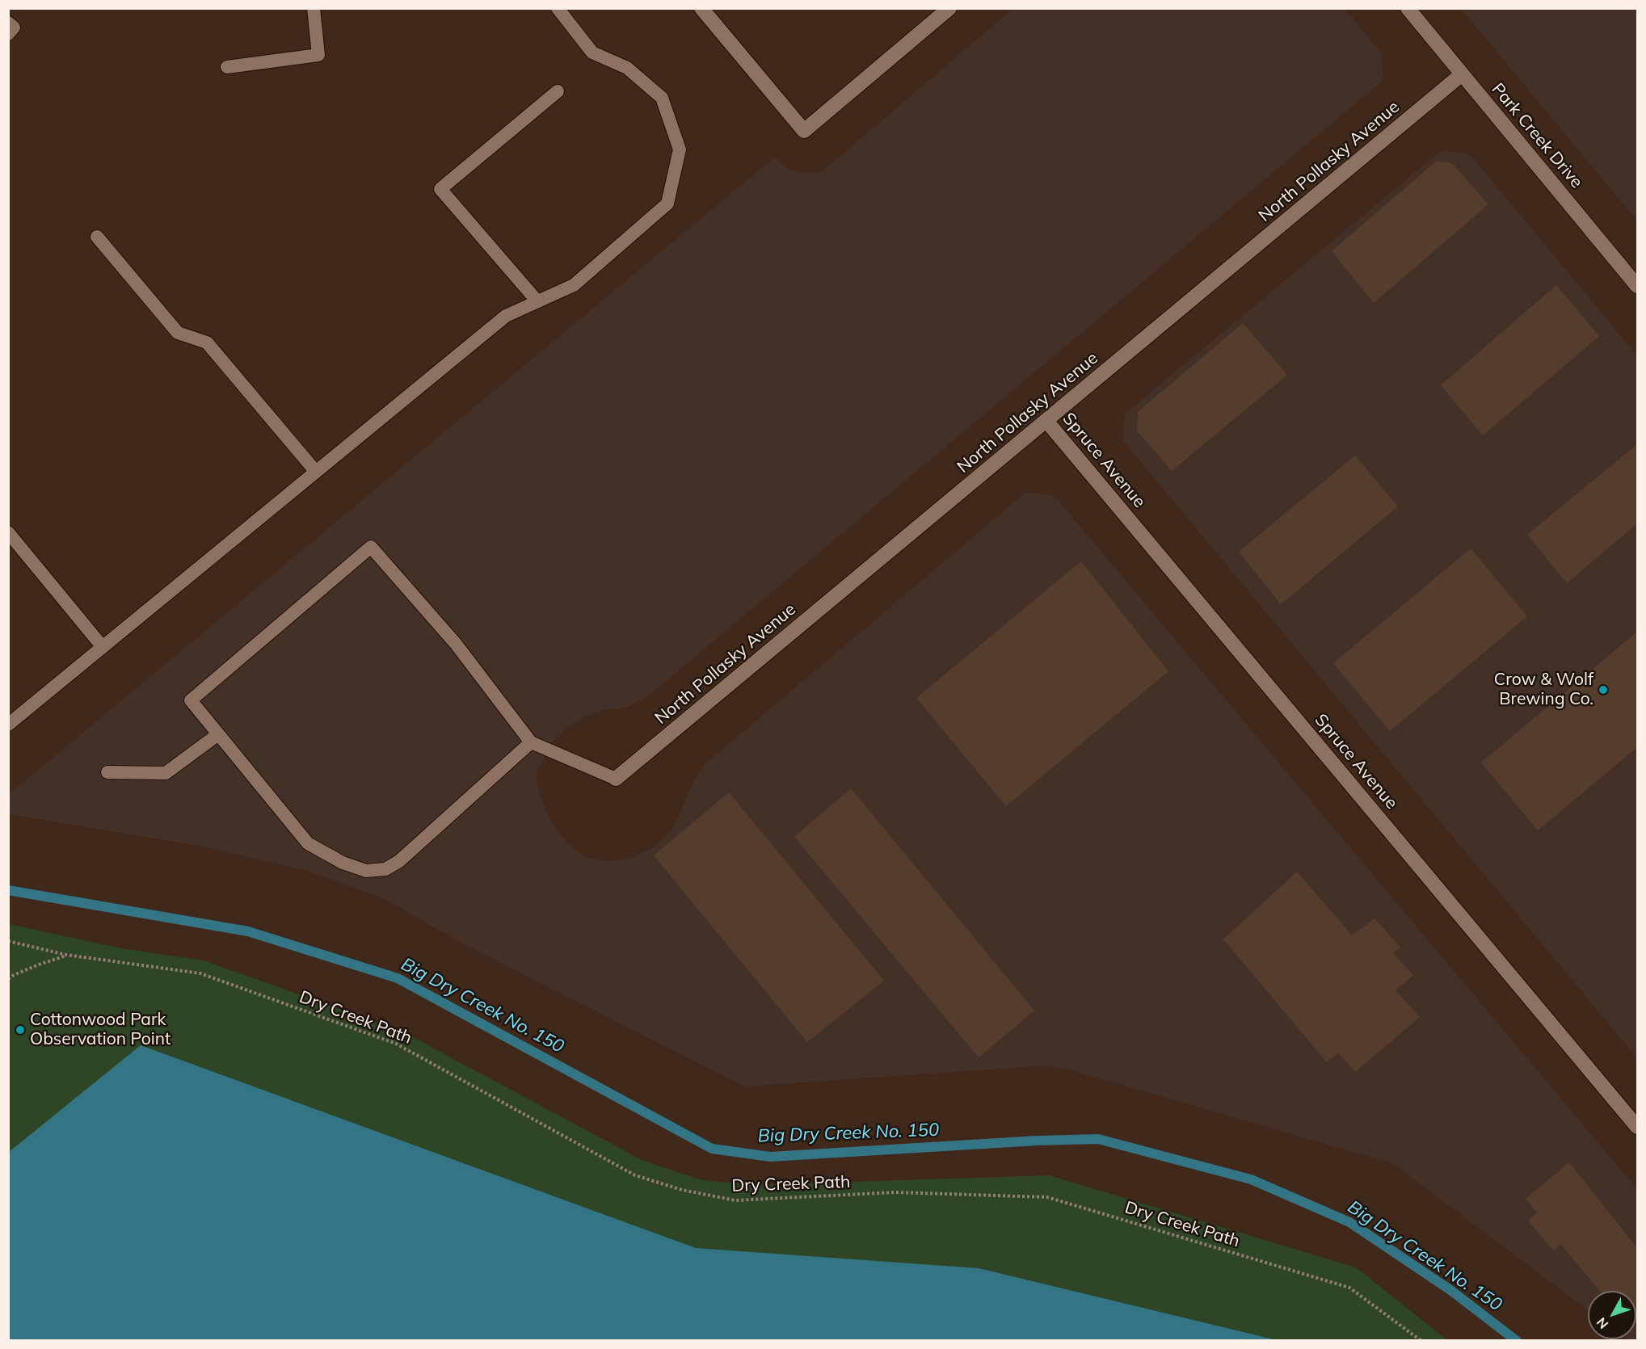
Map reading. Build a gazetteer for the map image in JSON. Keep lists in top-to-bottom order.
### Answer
{
  "streets": {
    "street": ["Park Creek Drive", "North Pollasky Avenue", "Spruce Avenue"],
    "path": ["Dry Creek Path"]
  },
  "crossings": [
    ["Park Creek Drive", "North Pollasky Avenue"],
    ["North Pollasky Avenue", "Spruce Avenue"]
  ],
  "water": ["Big Dry Creek No. 150"],
  "places": ["Crow & Wolf Brewing Co.", "Cottonwood Park Observation Point"],
  "north": "bottom left"
}
